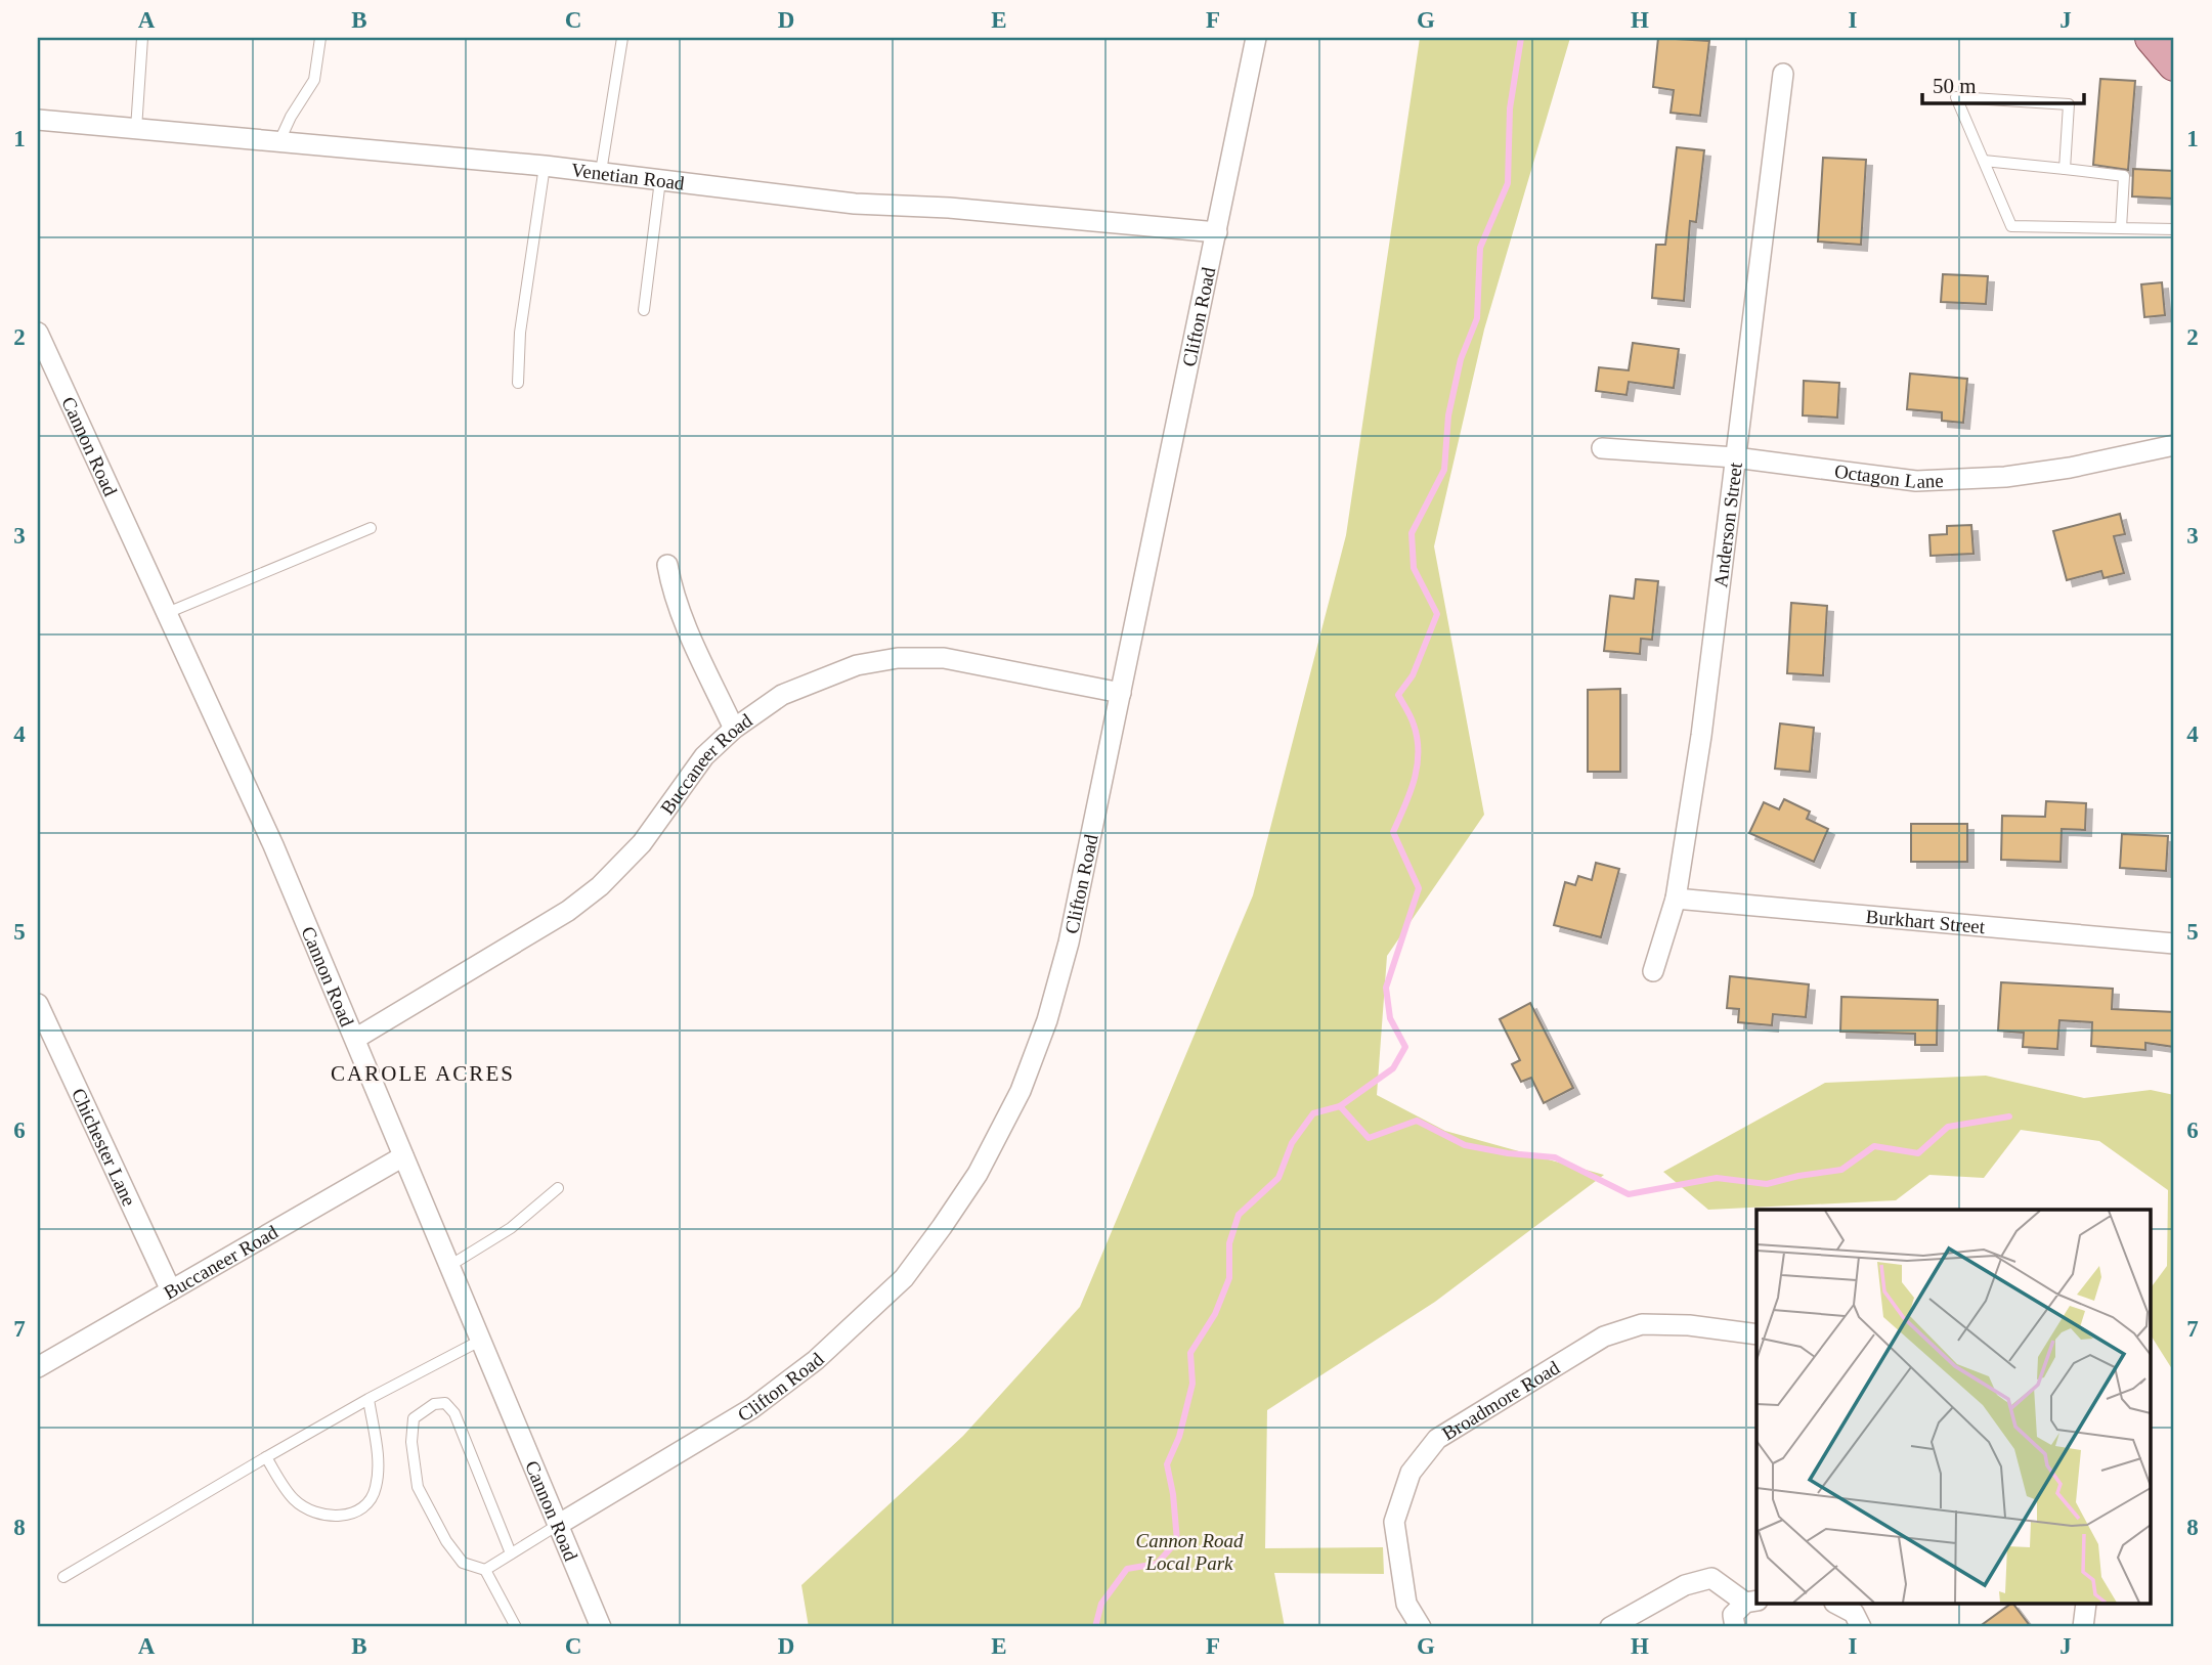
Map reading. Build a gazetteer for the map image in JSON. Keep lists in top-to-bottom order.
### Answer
{
  "streets": {
    "street": [
      "Venetian Road",
      "Clifton Road",
      "Cannon Road",
      "Octagon Lane",
      "Anderson Street",
      "Buccaneer Road",
      "Burkhart Street",
      "Chichester Lane",
      "Broadmore Road"
    ]
  },
  "crossings": [
    ["Venetian Road", "Clifton Road"],
    ["Clifton Road", "Cannon Road"],
    ["Clifton Road", "Buccaneer Road"],
    ["Cannon Road", "Buccaneer Road"],
    ["Octagon Lane", "Anderson Street"],
    ["Anderson Street", "Burkhart Street"],
    ["Buccaneer Road", "Chichester Lane"]
  ],
  "districts": ["CAROLE ACRES"],
  "parks": ["Cannon Road Local Park"],
  "scale_bar": "50 m",
  "grid": {
    "columns": [
      "A",
      "B",
      "C",
      "D",
      "E",
      "F",
      "G",
      "H",
      "I",
      "J"
    ],
    "rows": [
      "1",
      "2",
      "3",
      "4",
      "5",
      "6",
      "7",
      "8"
    ]
  }
}
